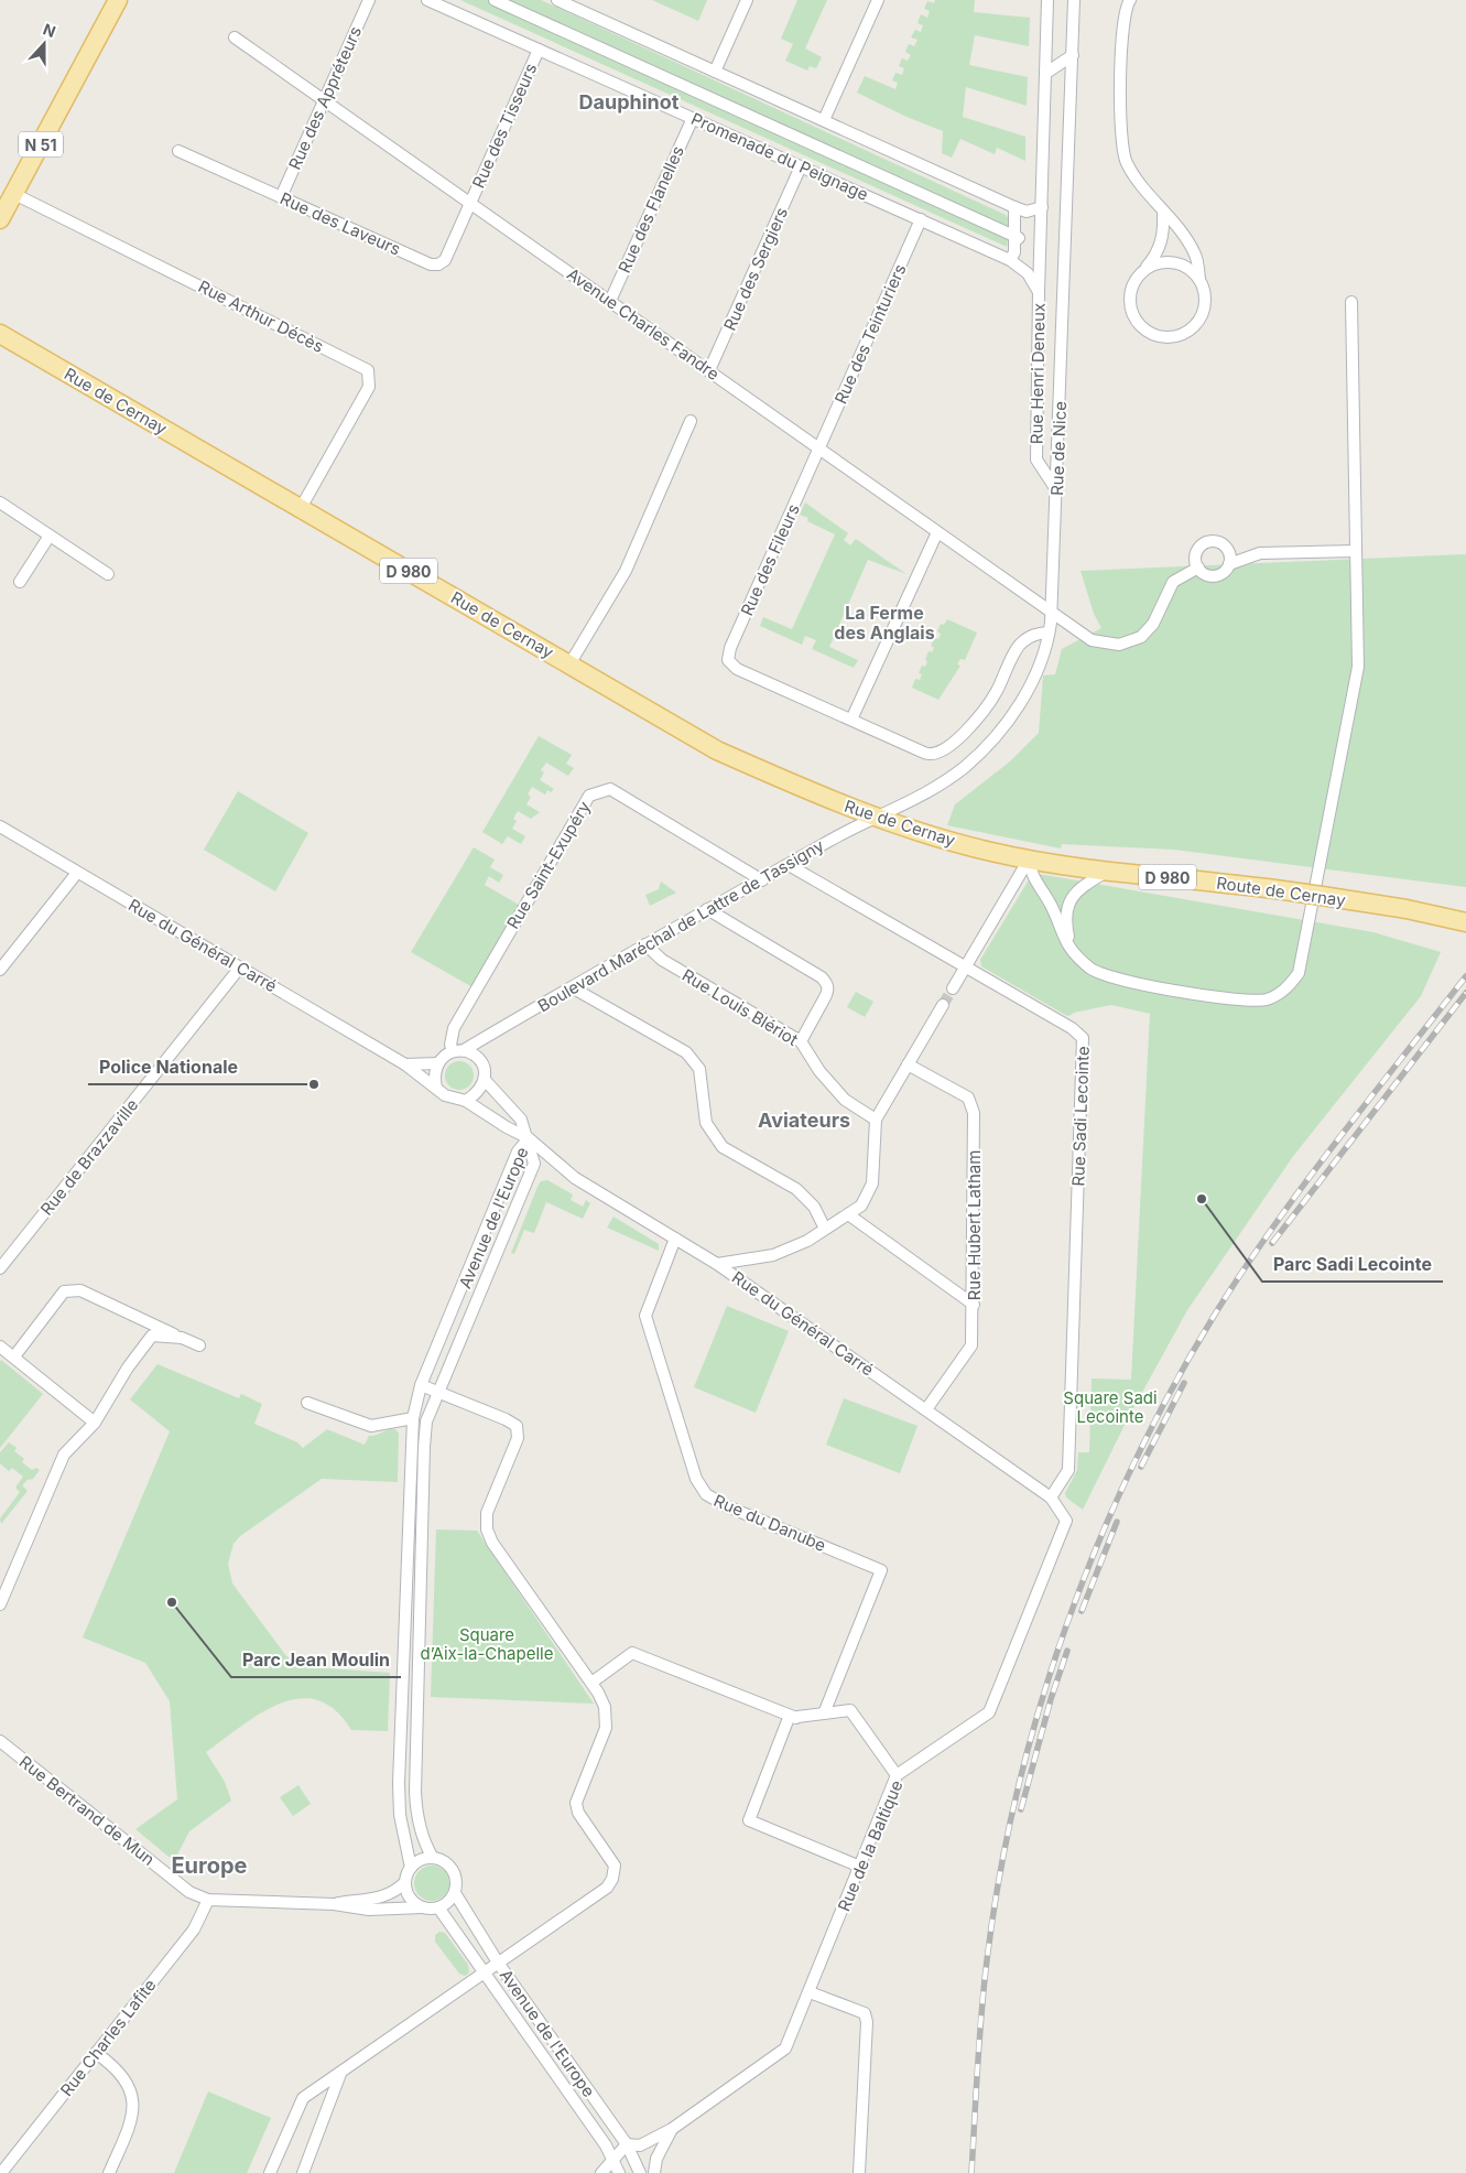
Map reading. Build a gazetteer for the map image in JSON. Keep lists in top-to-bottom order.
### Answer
{
  "streets": {
    "main road": [
      "N 51",
      "Rue de Cernay",
      "D 980",
      "Route de Cernay"
    ],
    "street": [
      "Rue des Appréteurs",
      "Rue des Tisseurs",
      "Promenade du Peignage",
      "Rue des Flanelles",
      "Rue des Laveurs",
      "Rue des Sergiers",
      "Rue Arthur Décès",
      "Avenue Charles Fandre",
      "Rue des Teinturiers",
      "Rue Henri Deneux",
      "Rue de Nice",
      "Rue des Fileurs",
      "Rue Saint-Exupéry",
      "Boulevard Maréchal de Lattre de Tassigny",
      "Rue du Général Carré",
      "Rue Louis Blériot",
      "Rue Sadi Lecointe",
      "Rue de Brazzaville",
      "Avenue de l'Europe",
      "Rue Hubert Latham",
      "Rue du Danube",
      "Rue Bertrand de Mun",
      "Rue de la Baltique",
      "Rue Charles Lafite"
    ]
  },
  "crossings": [
    ["Rue des Appréteurs", "Rue des Laveurs"],
    ["Rue des Appréteurs", "Avenue Charles Fandre"],
    ["Rue des Tisseurs", "Promenade du Peignage"],
    ["Rue des Tisseurs", "Rue des Laveurs"],
    ["Rue des Tisseurs", "Avenue Charles Fandre"],
    ["N 51", "Rue Arthur Décès"],
    ["Promenade du Peignage", "Rue des Flanelles"],
    ["Promenade du Peignage", "Rue des Sergiers"],
    ["Promenade du Peignage", "Rue des Teinturiers"],
    ["Promenade du Peignage", "Rue Henri Deneux"],
    ["Rue des Flanelles", "Avenue Charles Fandre"],
    ["Rue des Laveurs", "Avenue Charles Fandre"],
    ["Rue des Sergiers", "Avenue Charles Fandre"],
    ["Rue Arthur Décès", "Rue de Cernay"],
    ["Avenue Charles Fandre", "Rue des Teinturiers"],
    ["Avenue Charles Fandre", "Rue de Nice"],
    ["Avenue Charles Fandre", "Rue des Fileurs"],
    ["Rue des Teinturiers", "Rue des Fileurs"],
    ["Rue Henri Deneux", "Rue de Nice"],
    ["Rue de Cernay", "Rue de Nice"],
    ["Rue de Cernay", "Route de Cernay"],
    ["Rue de Cernay", "Boulevard Maréchal de Lattre de Tassigny"],
    ["Rue de Nice", "Boulevard Maréchal de Lattre de Tassigny"],
    ["Rue Saint-Exupéry", "Boulevard Maréchal de Lattre de Tassigny"],
    ["Rue Saint-Exupéry", "Rue du Général Carré"],
    ["Boulevard Maréchal de Lattre de Tassigny", "Rue du Général Carré"],
    ["Boulevard Maréchal de Lattre de Tassigny", "Rue Louis Blériot"],
    ["Boulevard Maréchal de Lattre de Tassigny", "Rue Sadi Lecointe"],
    ["Rue du Général Carré", "Rue Sadi Lecointe"],
    ["Rue du Général Carré", "Rue de Brazzaville"],
    ["Rue du Général Carré", "Avenue de l'Europe"],
    ["Rue du Général Carré", "Rue Hubert Latham"],
    ["Rue du Général Carré", "Rue du Danube"],
    ["Rue du Général Carré", "Rue de la Baltique"],
    ["Avenue de l'Europe", "Rue Bertrand de Mun"],
    ["Avenue de l'Europe", "Rue de la Baltique"],
    ["Rue Bertrand de Mun", "Rue Charles Lafite"]
  ],
  "districts": [
    "Dauphinot",
    "La Ferme des Anglais",
    "Aviateurs",
    "Europe"
  ],
  "parks": ["Square Sadi Lecointe", "Square d’Aix-la-Chapelle"],
  "places": ["Police Nationale", "Parc Sadi Lecointe", "Parc Jean Moulin"],
  "north": "top"
}
